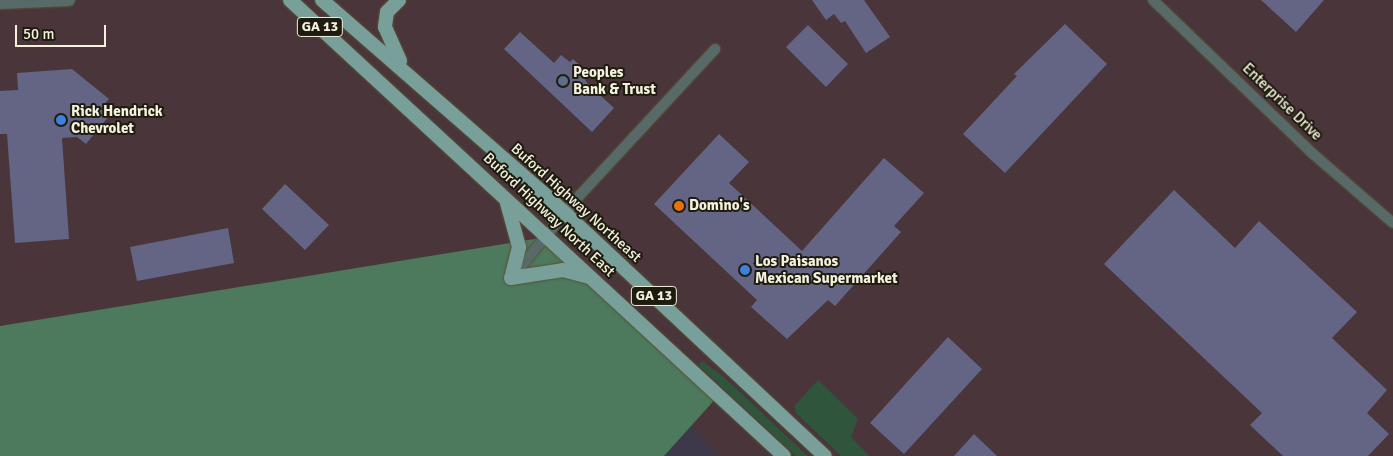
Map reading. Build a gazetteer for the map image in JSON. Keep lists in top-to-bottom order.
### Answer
{
  "streets": {
    "main road": ["GA 13", "Buford Highway Northeast", "Buford Highway North East"],
    "street": ["Enterprise Drive"]
  },
  "places": [
    "Peoples Bank & Trust",
    "Rick Hendrick Chevrolet",
    "Domino's",
    "Los Paisanos Mexican Supermarket"
  ],
  "scale_bar": "50 m"
}
